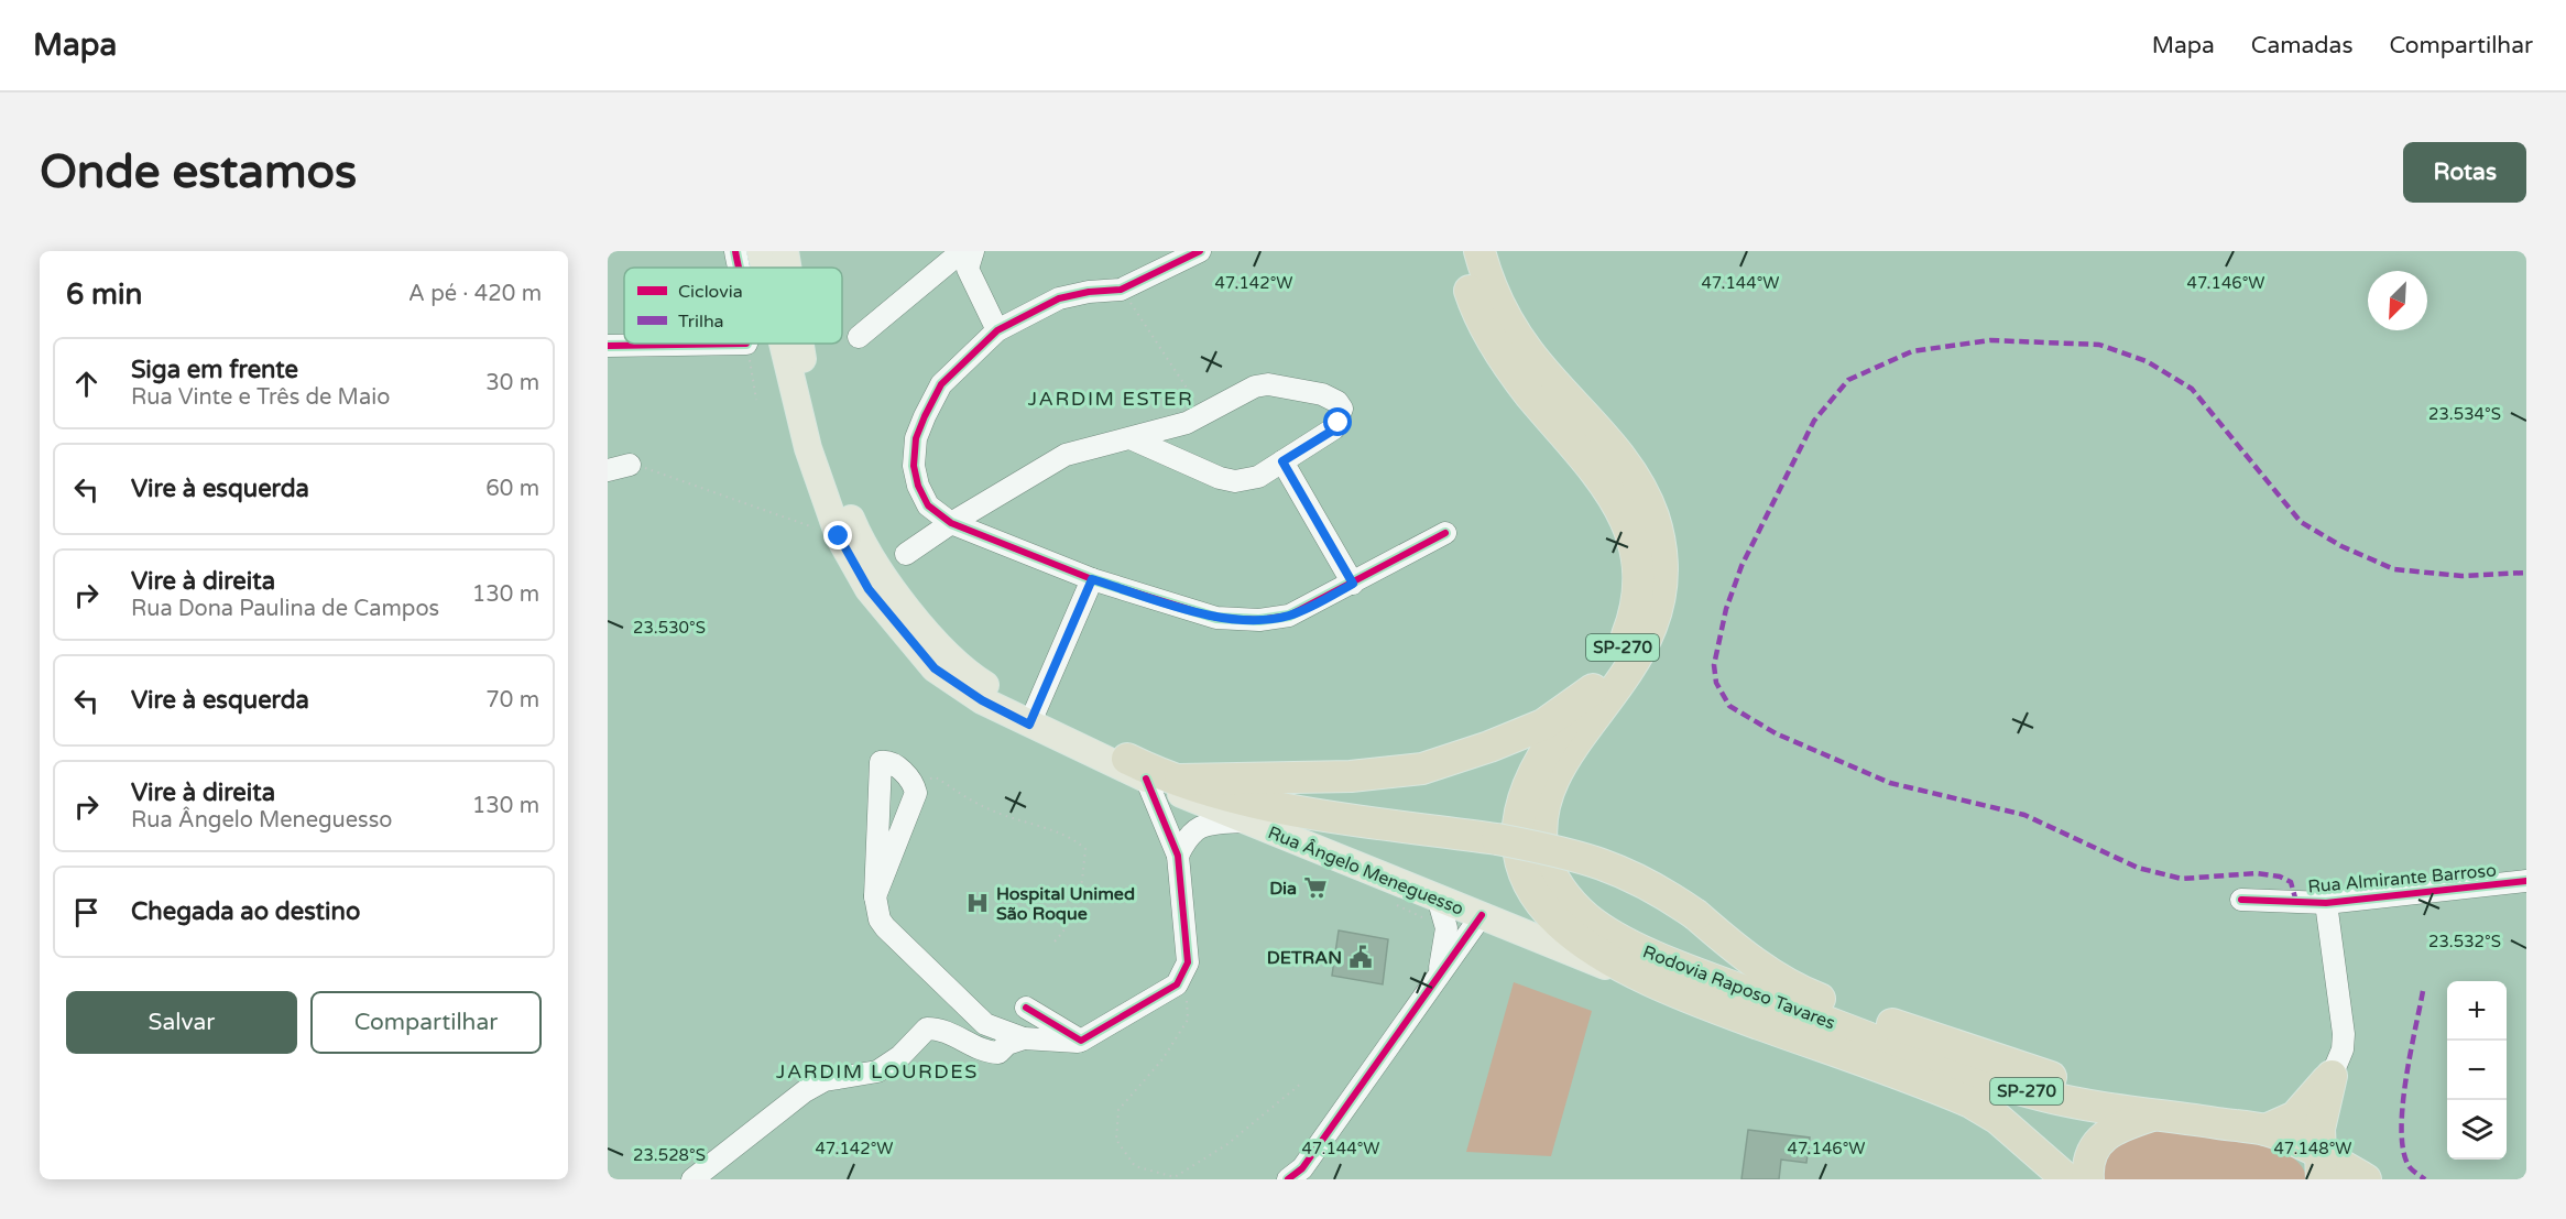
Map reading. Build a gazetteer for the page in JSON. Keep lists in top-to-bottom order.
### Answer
{
  "streets": {
    "highway": ["SP-270", "Rodovia Raposo Tavares"],
    "main road": ["Rua Ângelo Meneguesso"],
    "street": ["Rua Almirante Barroso"]
  },
  "crossings": [
    ["Rua Ângelo Meneguesso", "Rodovia Raposo Tavares"]
  ],
  "districts": ["JARDIM ESTER", "JARDIM LOURDES"],
  "places": {
    "supermarket": ["Dia"],
    "hospital": ["Hospital Unimed São Roque"],
    "public building": ["DETRAN"]
  },
  "legend": ["Ciclovia", "Trilha"],
  "north": "bottom left",
  "page": {
    "header": "Mapa",
    "nav": ["Mapa", "Camadas", "Compartilhar"],
    "buttons": [
      "Rotas",
      ["Salvar", "Compartilhar"]
    ],
    "title": "Onde estamos",
    "heading": ["6 min", "A pé · 420 m"],
    "list": [
      ["Siga em frente", "Rua Vinte e Três de Maio", "30 m"],
      ["Vire à esquerda", "60 m"],
      ["Vire à direita", "Rua Dona Paulina de Campos", "130 m"],
      ["Vire à esquerda", "70 m"],
      ["Vire à direita", "Rua Ângelo Meneguesso", "130 m"],
      "Chegada ao destino"
    ],
    "map_buttons": ["+", "−"]
  },
  "coordinates": [
    "47.142°W",
    "47.144°W",
    "47.146°W",
    "23.534°S",
    "23.530°S",
    "23.532°S",
    "47.148°W",
    "23.528°S"
  ]
}
